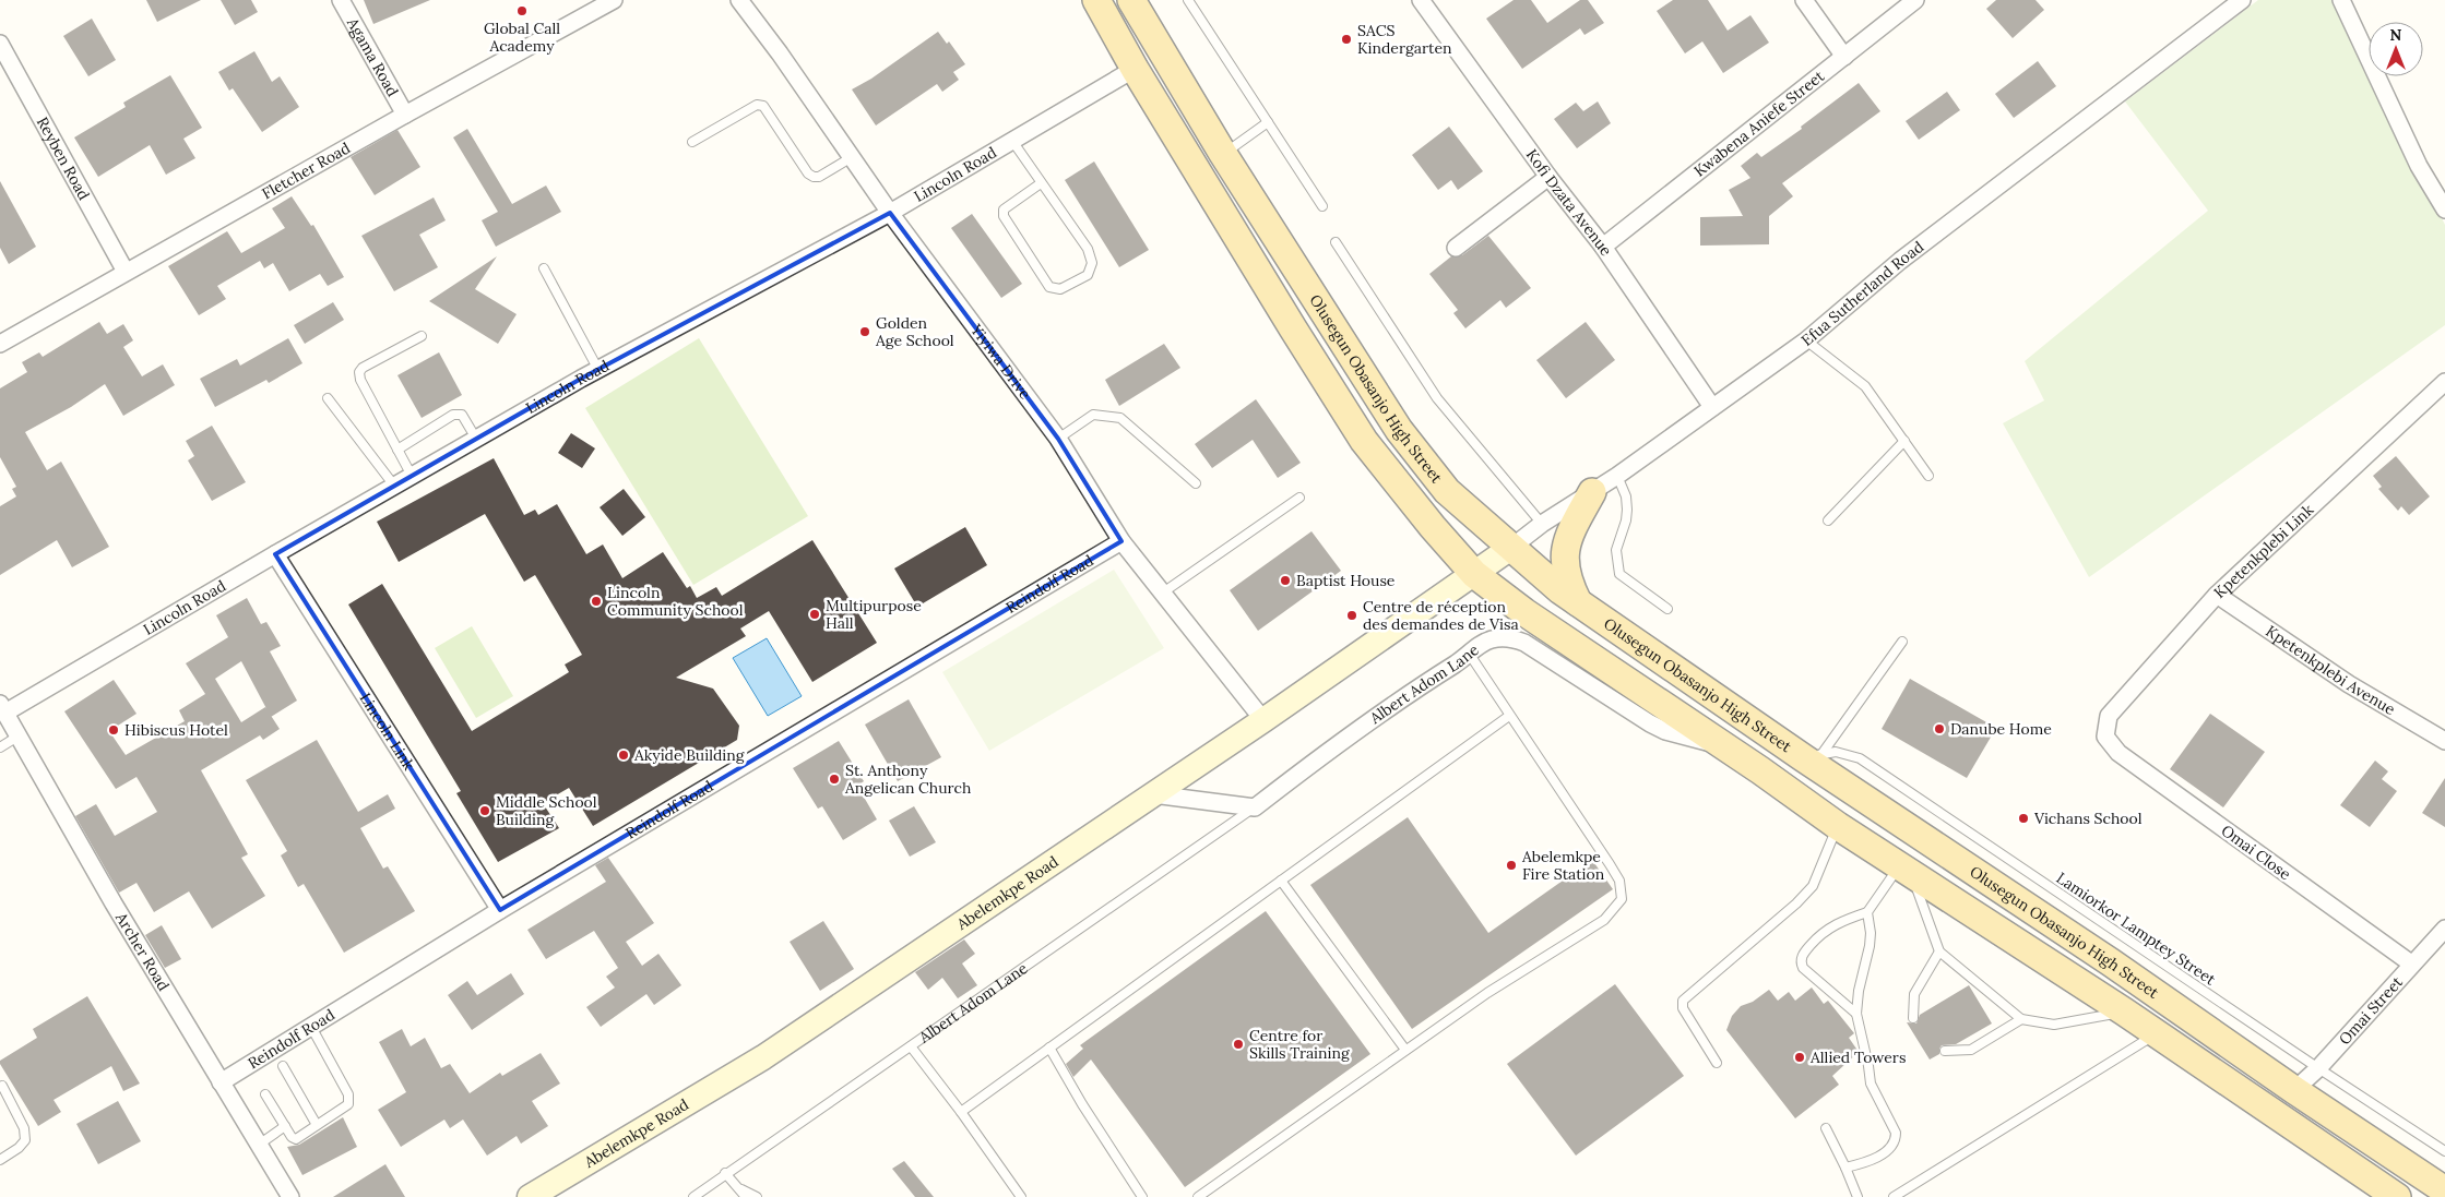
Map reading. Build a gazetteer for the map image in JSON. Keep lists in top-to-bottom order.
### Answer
{
  "streets": {
    "main road": ["Olusegun Obasanjo High Street"],
    "street": [
      "Agama Road",
      "Kwabena Aniefe Street",
      "Reyben Road",
      "Fletcher Road",
      "Lincoln Road",
      "Kofi Dzata Avenue",
      "Efua Sutherland Road",
      "Yiyiwa Drive",
      "Kpetenkplebi Link",
      "Reindolf Road",
      "Kpetenkplebi Avenue",
      "Albert Adom Lane",
      "Lincoln Link",
      "Omai Close",
      "Abelemkpe Road",
      "Archer Road",
      "Omai Street"
    ],
    "lane": ["Lamiorkor Lamptey Street"]
  },
  "crossings": [
    ["Agama Road", "Fletcher Road"],
    ["Kwabena Aniefe Street", "Kofi Dzata Avenue"],
    ["Reyben Road", "Fletcher Road"],
    ["Lincoln Road", "Yiyiwa Drive"],
    ["Lincoln Road", "Lincoln Link"],
    ["Lincoln Road", "Archer Road"],
    ["Kofi Dzata Avenue", "Efua Sutherland Road"],
    ["Efua Sutherland Road", "Olusegun Obasanjo High Street"],
    ["Efua Sutherland Road", "Abelemkpe Road"],
    ["Yiyiwa Drive", "Reindolf Road"],
    ["Yiyiwa Drive", "Abelemkpe Road"],
    ["Olusegun Obasanjo High Street", "Lamiorkor Lamptey Street"],
    ["Olusegun Obasanjo High Street", "Omai Street"],
    ["Kpetenkplebi Link", "Kpetenkplebi Avenue"],
    ["Kpetenkplebi Link", "Omai Close"],
    ["Reindolf Road", "Lincoln Link"],
    ["Reindolf Road", "Archer Road"],
    ["Omai Close", "Omai Street"],
    ["Lamiorkor Lamptey Street", "Omai Street"]
  ],
  "places": [
    "Global Call Academy",
    "SACS Kindergarten",
    "Golden Age School",
    "Baptist House",
    "Lincoln Community School",
    "Multipurpose Hall",
    "Centre de réception des demandes de Visa",
    "Danube Home",
    "Hibiscus Hotel",
    "Akyide Building",
    "St. Anthony Angelican Church",
    "Middle School Building",
    "Vichans School",
    "Abelemkpe Fire Station",
    "Centre for Skills Training",
    "Allied Towers"
  ],
  "north": "top"
}
